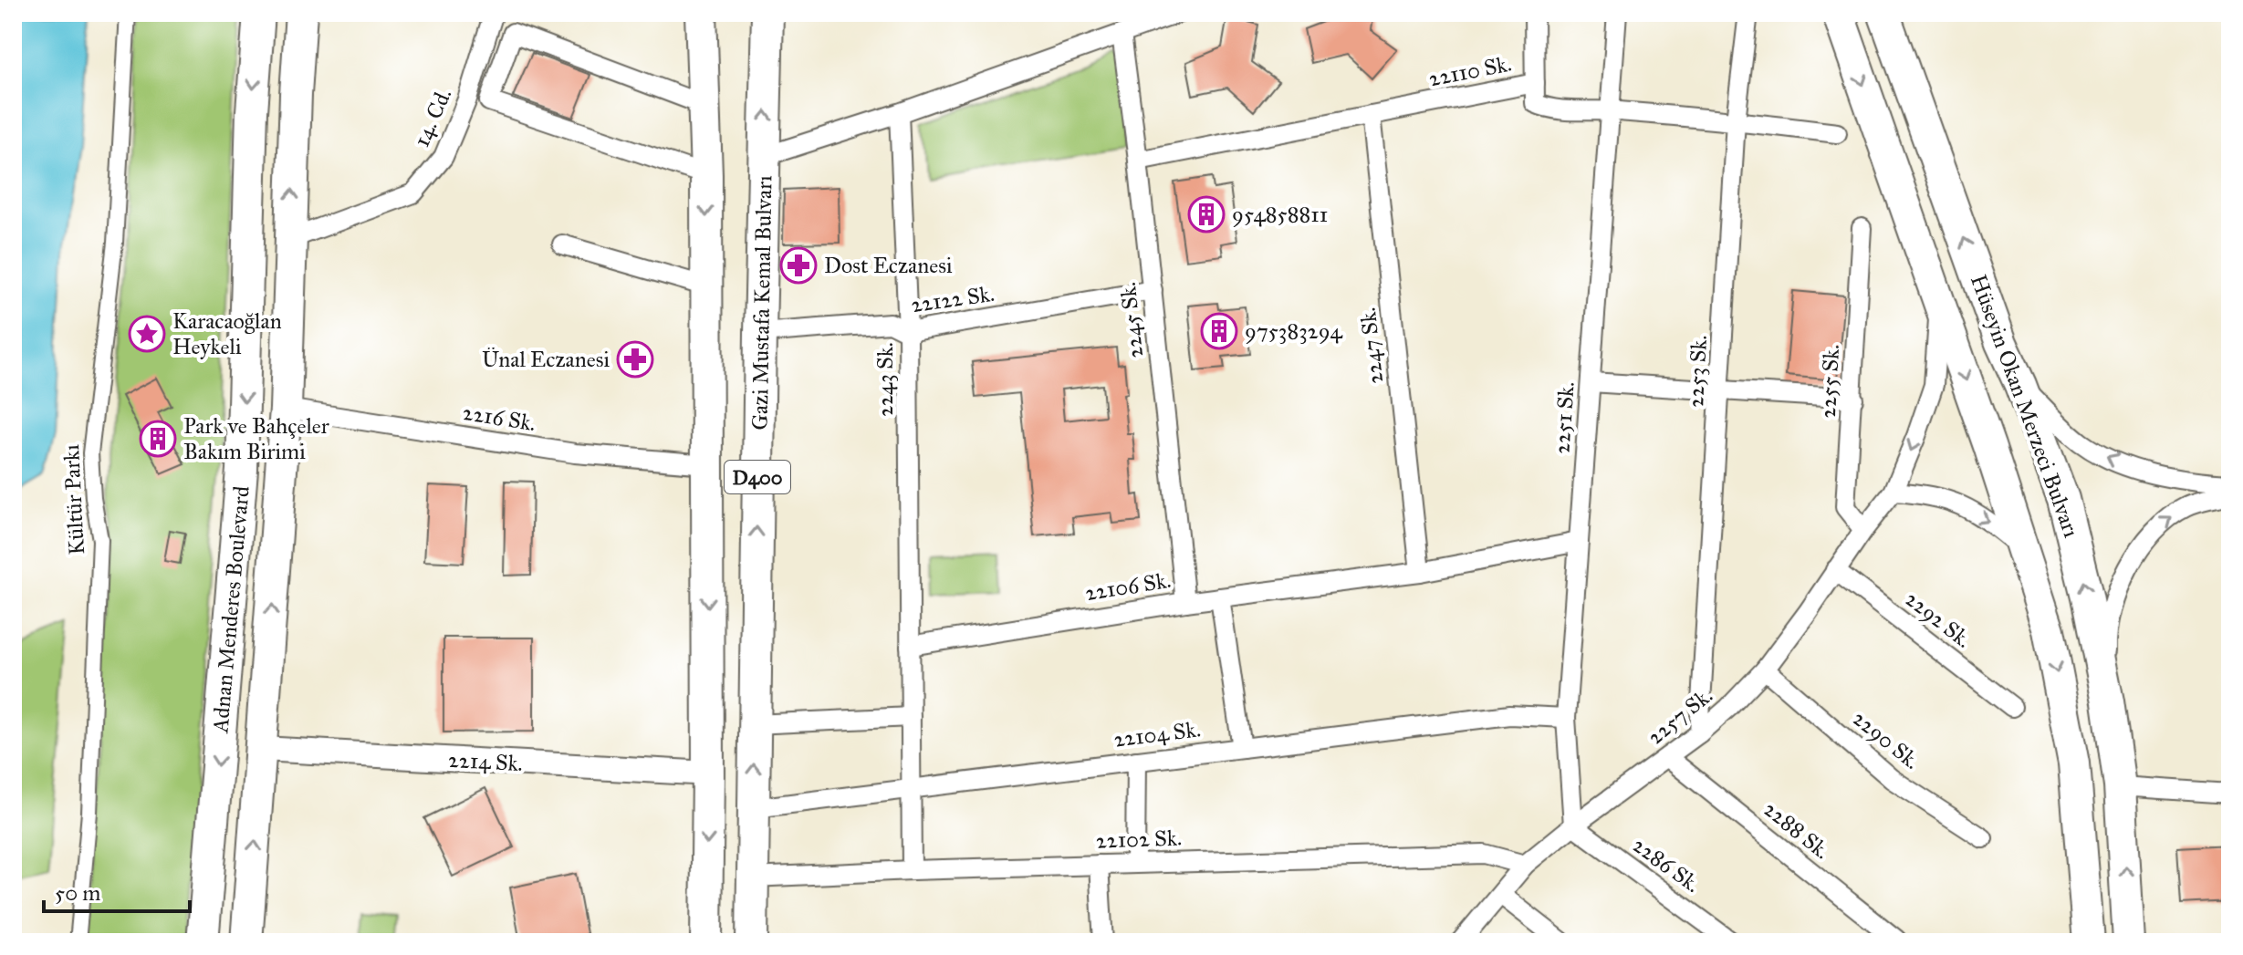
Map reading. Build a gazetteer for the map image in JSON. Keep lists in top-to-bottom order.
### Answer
{
  "streets": {
    "main road": [
      "Gazi Mustafa Kemal Bulvarı",
      "Hüseyin Okan Merzeci Bulvarı",
      "D400",
      "Adnan Menderes Boulevard"
    ],
    "street": [
      "22110 Sk.",
      "14. Cd.",
      "22122 Sk.",
      "2245 Sk.",
      "2247 Sk.",
      "2253 Sk.",
      "2243 Sk.",
      "2255 Sk.",
      "2216 Sk.",
      "2251 Sk.",
      "Kültür Parkı",
      "22106 Sk.",
      "2292 Sk.",
      "2257 Sk.",
      "22104 Sk.",
      "2290 Sk.",
      "2214 Sk.",
      "2288 Sk.",
      "22102 Sk.",
      "2286 Sk."
    ]
  },
  "crossings": [
    ["22110 Sk.", "2245 Sk."],
    ["22110 Sk.", "2247 Sk."],
    ["22110 Sk.", "2253 Sk."],
    ["22110 Sk.", "2251 Sk."],
    ["14. Cd.", "Adnan Menderes Boulevard"],
    ["22122 Sk.", "Gazi Mustafa Kemal Bulvarı"],
    ["22122 Sk.", "2245 Sk."],
    ["22122 Sk.", "2243 Sk."],
    ["Gazi Mustafa Kemal Bulvarı", "22104 Sk."],
    ["Gazi Mustafa Kemal Bulvarı", "22102 Sk."],
    ["2245 Sk.", "22106 Sk."],
    ["2247 Sk.", "22106 Sk."],
    ["2253 Sk.", "2257 Sk."],
    ["2243 Sk.", "22106 Sk."],
    ["2255 Sk.", "2257 Sk."],
    ["Hüseyin Okan Merzeci Bulvarı", "2257 Sk."],
    ["2216 Sk.", "D400"],
    ["2216 Sk.", "Adnan Menderes Boulevard"],
    ["2251 Sk.", "22106 Sk."],
    ["2251 Sk.", "2257 Sk."],
    ["2251 Sk.", "22104 Sk."],
    ["2251 Sk.", "2286 Sk."],
    ["D400", "2214 Sk."],
    ["Adnan Menderes Boulevard", "2214 Sk."],
    ["2292 Sk.", "2257 Sk."],
    ["2257 Sk.", "2290 Sk."],
    ["2257 Sk.", "2288 Sk."],
    ["2257 Sk.", "22102 Sk."],
    ["2257 Sk.", "2286 Sk."]
  ],
  "places": {
    "building": ["954858811", "975383294", "Park ve Bahçeler Bakım Birimi"],
    "pharmacy": ["Dost Eczanesi", "Ünal Eczanesi"],
    "place": ["Karacaoğlan Heykeli"]
  },
  "scale_bar": "50 m"
}
